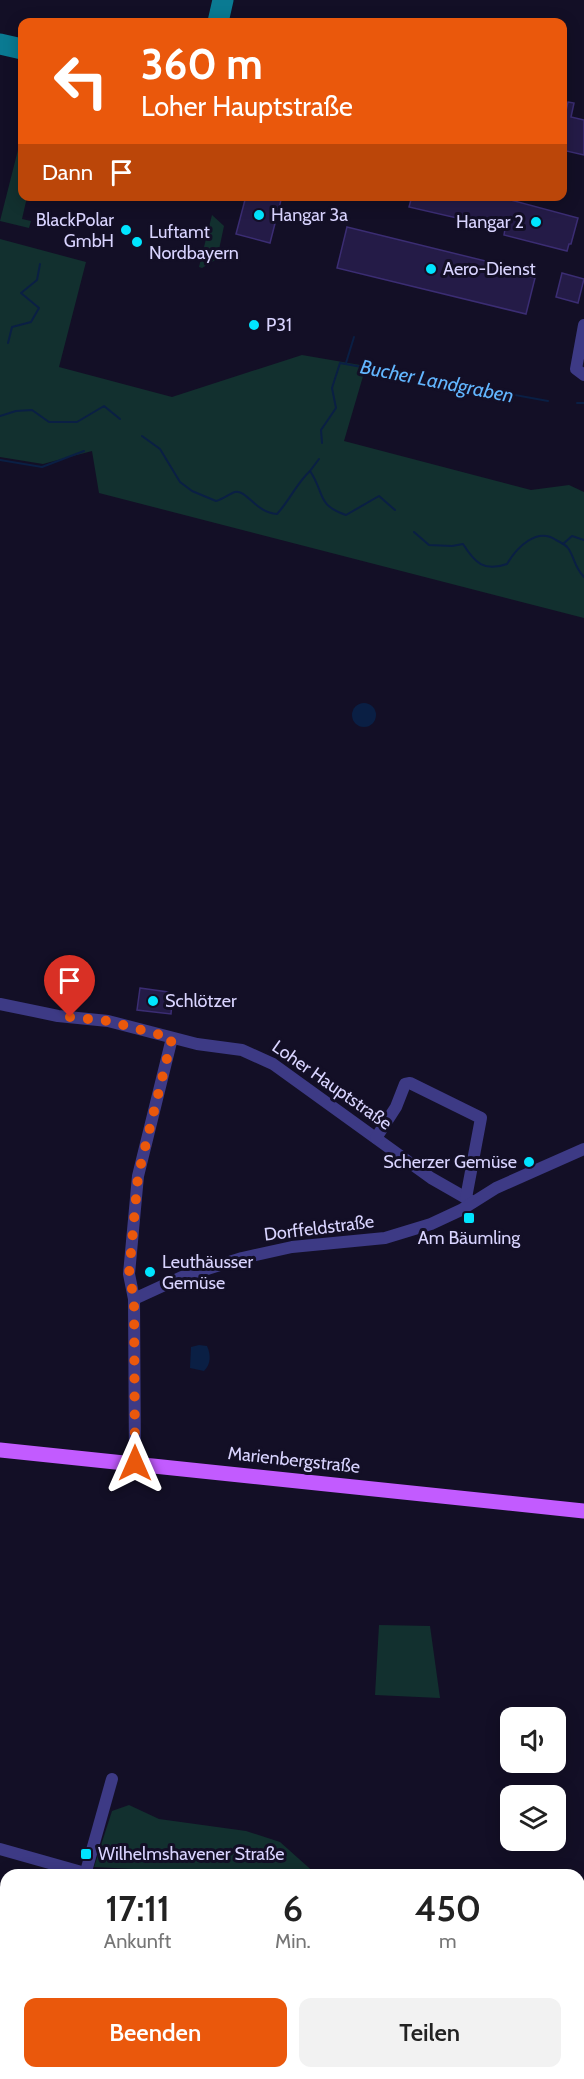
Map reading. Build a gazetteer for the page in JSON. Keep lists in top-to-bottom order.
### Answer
{
  "streets": {
    "main road": ["Marienbergstraße"],
    "street": ["Loher Hauptstraße", "Dorffeldstraße"]
  },
  "crossings": [
    ["Loher Hauptstraße", "Dorffeldstraße"]
  ],
  "water": ["Bucher Landgraben"],
  "places": {
    "other": [
      "Hangar 3a",
      "Hangar 2",
      "BlackPolar GmbH",
      "Luftamt Nordbayern",
      "Aero-Dienst",
      "P31",
      "Schlötzer",
      "Scherzer Gemüse",
      "Leuthäusser Gemüse"
    ],
    "transit": ["Am Bäumling", "Wilhelmshavener Straße"]
  },
  "page": {
    "turn": ["360 m", "Loher Hauptstraße"],
    "then": "Dann",
    "eta": [
      "17:11",
      "Ankunft",
      "6",
      "Min.",
      "450",
      "m"
    ],
    "buttons": ["Beenden", "Teilen"]
  }
}
